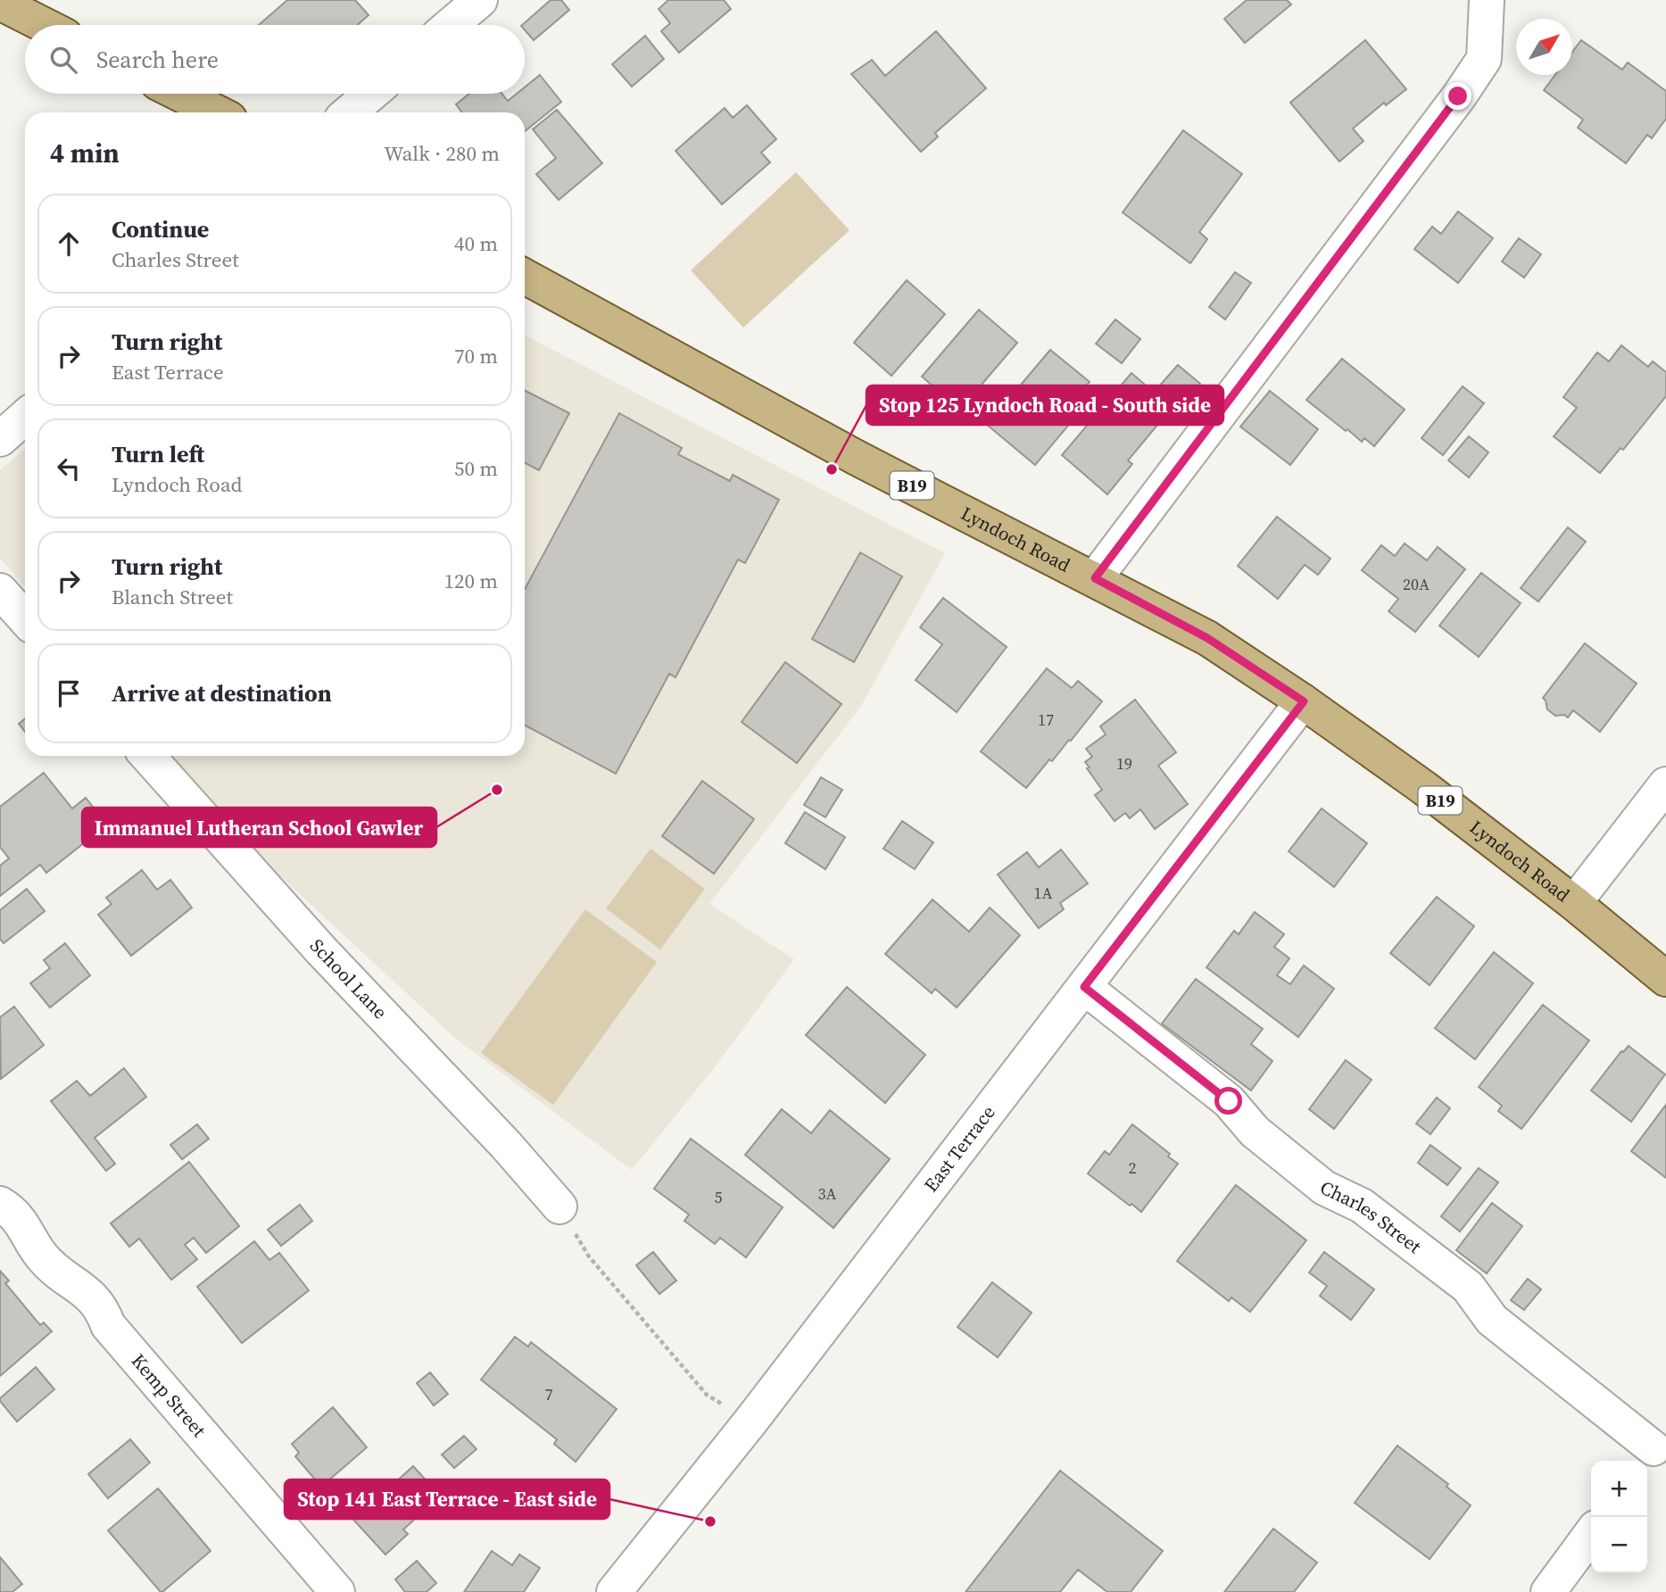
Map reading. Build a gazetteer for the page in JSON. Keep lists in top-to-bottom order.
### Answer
{
  "streets": {
    "main road": ["B19", "Lyndoch Road"],
    "street": [
      "School Lane",
      "East Terrace",
      "Charles Street",
      "Kemp Street"
    ]
  },
  "crossings": [
    ["Lyndoch Road", "East Terrace"],
    ["East Terrace", "Charles Street"]
  ],
  "places": ["Stop 125 Lyndoch Road - South side", "Immanuel Lutheran School Gawler", "Stop 141 East Terrace - East side"],
  "house_numbers": [
    "20A",
    "17",
    "19",
    "1A",
    "2",
    "3A",
    "5",
    "7"
  ],
  "north": "top right",
  "page": {
    "search": "Search here",
    "heading": ["4 min", "Walk · 280 m"],
    "list": [
      ["Continue", "Charles Street", "40 m"],
      ["Turn right", "East Terrace", "70 m"],
      ["Turn left", "Lyndoch Road", "50 m"],
      ["Turn right", "Blanch Street", "120 m"],
      "Arrive at destination"
    ],
    "map_buttons": ["+", "−"]
  }
}
